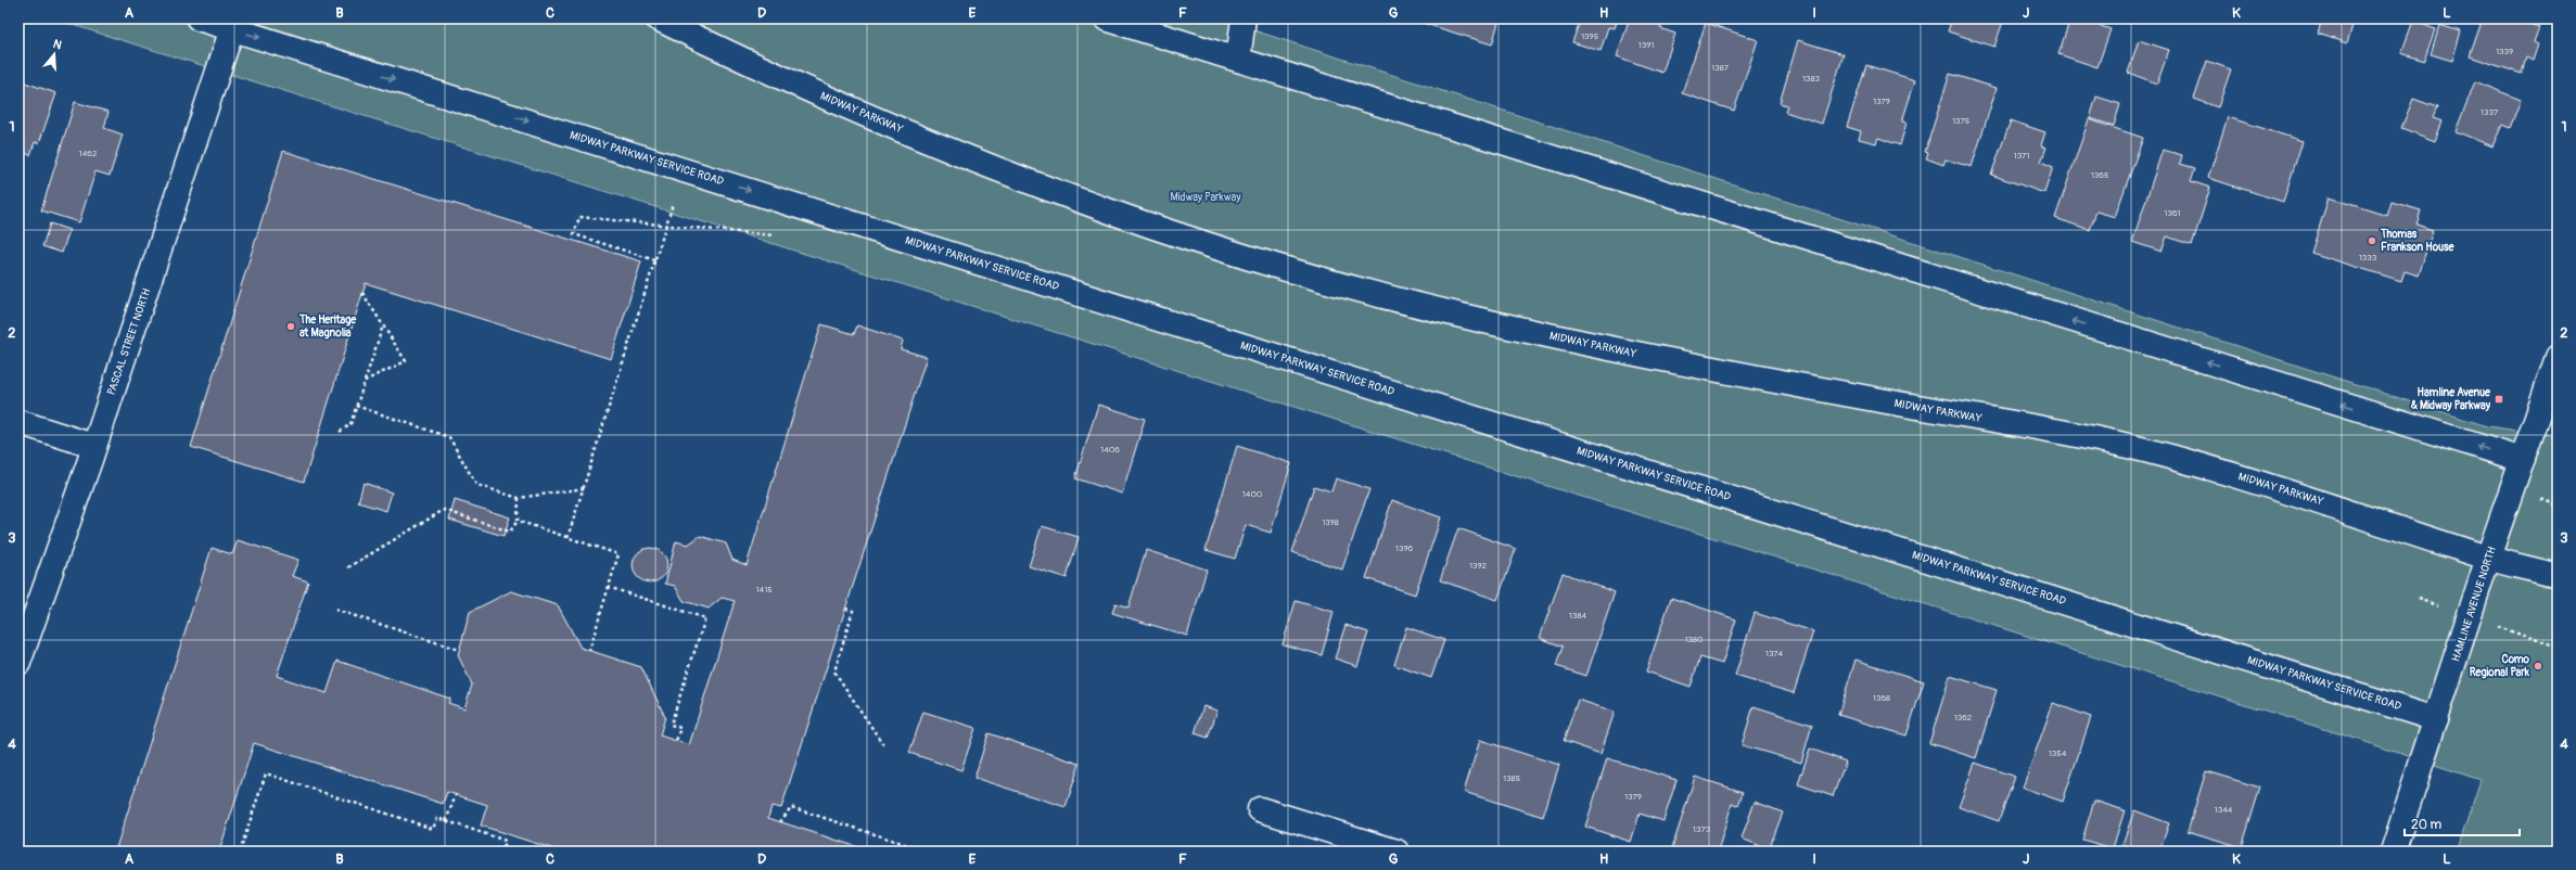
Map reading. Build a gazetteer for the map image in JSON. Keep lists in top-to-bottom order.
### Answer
{
  "streets": {
    "street": [
      "MIDWAY PARKWAY",
      "MIDWAY PARKWAY SERVICE ROAD",
      "PASCAL STREET NORTH",
      "HAMLINE AVENUE NORTH"
    ]
  },
  "crossings": [
    ["MIDWAY PARKWAY", "HAMLINE AVENUE NORTH"],
    ["MIDWAY PARKWAY SERVICE ROAD", "PASCAL STREET NORTH"],
    ["MIDWAY PARKWAY SERVICE ROAD", "HAMLINE AVENUE NORTH"]
  ],
  "one_way": ["MIDWAY PARKWAY SERVICE ROAD"],
  "parks": ["Midway Parkway"],
  "places": {
    "other": ["Thomas Frankson House", "The Heritage at Magnolia", "Como Regional Park"],
    "transit": ["Hamline Avenue & Midway Parkway"]
  },
  "house_numbers": [
    "1395",
    "1391",
    "1339",
    "1387",
    "1383",
    "1379",
    "1337",
    "1375",
    "1462",
    "1371",
    "1365",
    "1361",
    "1333",
    "1406",
    "1400",
    "1398",
    "1396",
    "1392",
    "1415",
    "1384",
    "1380",
    "1374",
    "1368",
    "1362",
    "1354",
    "1385",
    "1379",
    "1344",
    "1373"
  ],
  "scale_bar": "20 m",
  "north": "top",
  "grid": {
    "columns": [
      "A",
      "B",
      "C",
      "D",
      "E",
      "F",
      "G",
      "H",
      "I",
      "J",
      "K",
      "L"
    ],
    "rows": [
      "1",
      "2",
      "3",
      "4"
    ]
  }
}
